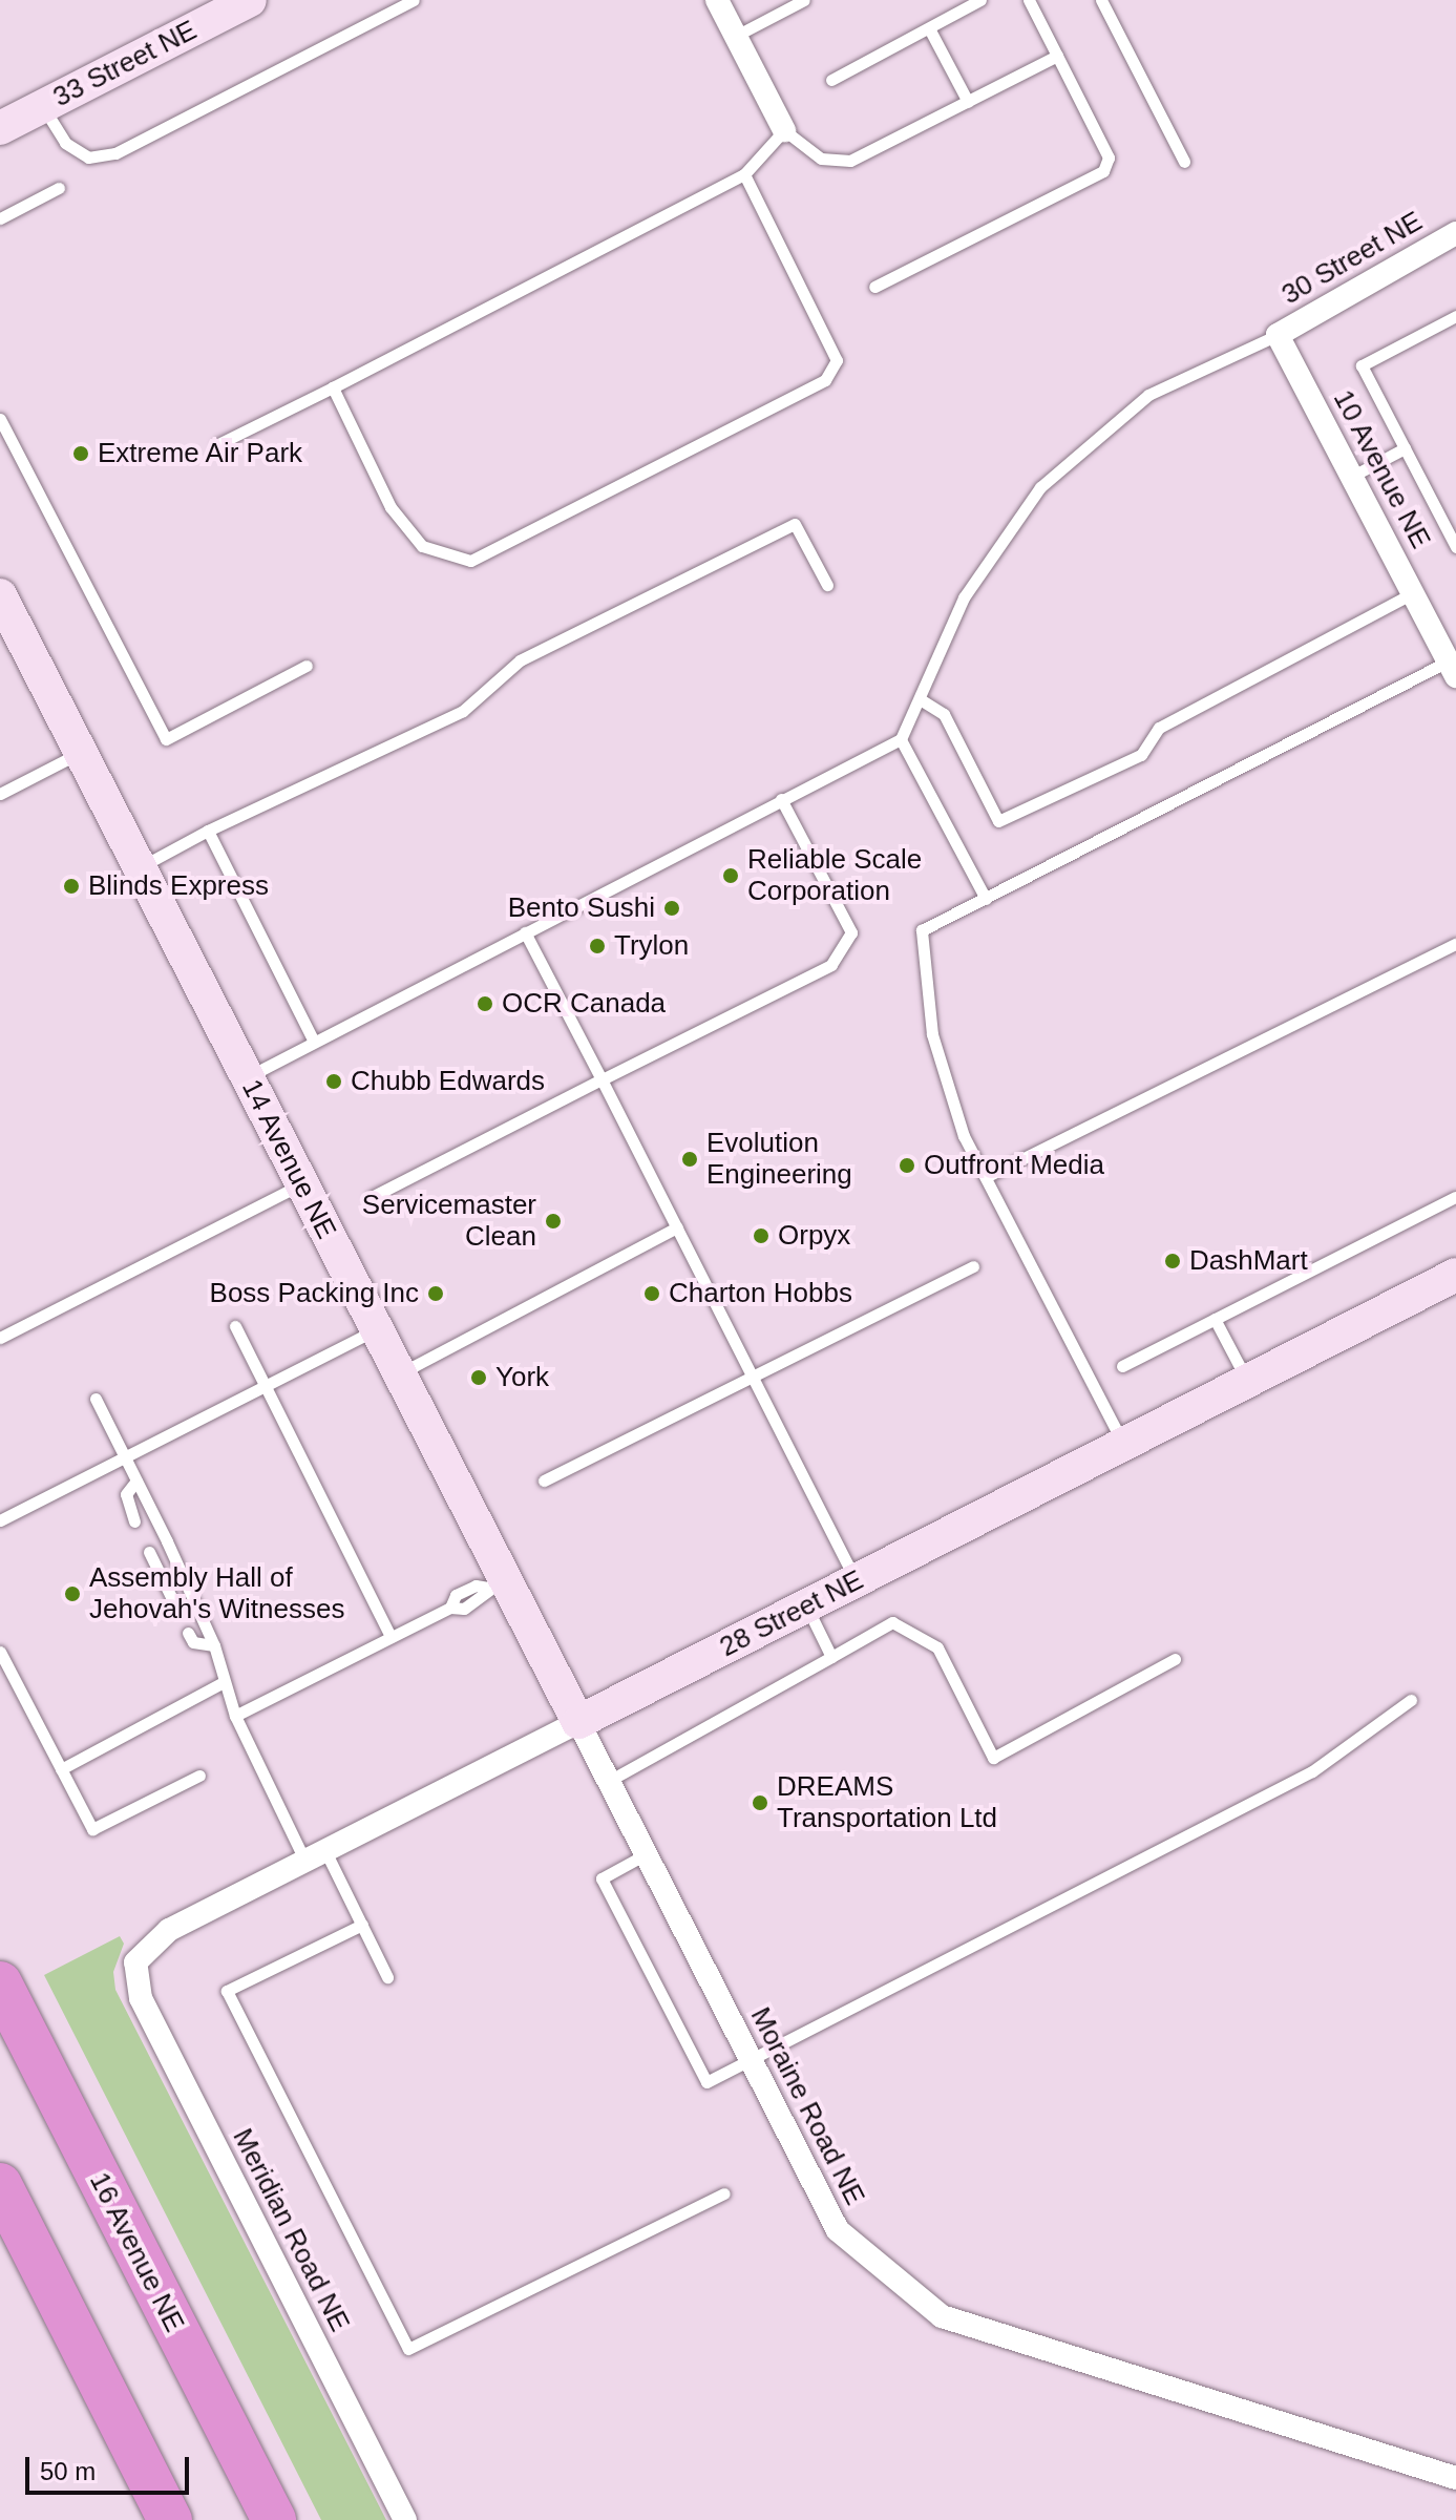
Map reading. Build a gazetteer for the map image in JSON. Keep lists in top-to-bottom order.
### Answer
{
  "streets": {
    "highway": ["16 Avenue NE"],
    "street": [
      "33 Street NE",
      "30 Street NE",
      "10 Avenue NE",
      "14 Avenue NE",
      "28 Street NE",
      "Moraine Road NE",
      "Meridian Road NE"
    ]
  },
  "crossings": [
    ["30 Street NE", "10 Avenue NE"],
    ["14 Avenue NE", "28 Street NE"],
    ["14 Avenue NE", "Moraine Road NE"],
    ["28 Street NE", "Moraine Road NE"],
    ["28 Street NE", "Meridian Road NE"]
  ],
  "places": [
    "Extreme Air Park",
    "Reliable Scale Corporation",
    "Blinds Express",
    "Bento Sushi",
    "Trylon",
    "OCR Canada",
    "Chubb Edwards",
    "Evolution Engineering",
    "Outfront Media",
    "Servicemaster Clean",
    "Orpyx",
    "DashMart",
    "Boss Packing Inc",
    "Charton Hobbs",
    "York",
    "Assembly Hall of Jehovah's Witnesses",
    "DREAMS Transportation Ltd"
  ],
  "scale_bar": "50 m"
}
